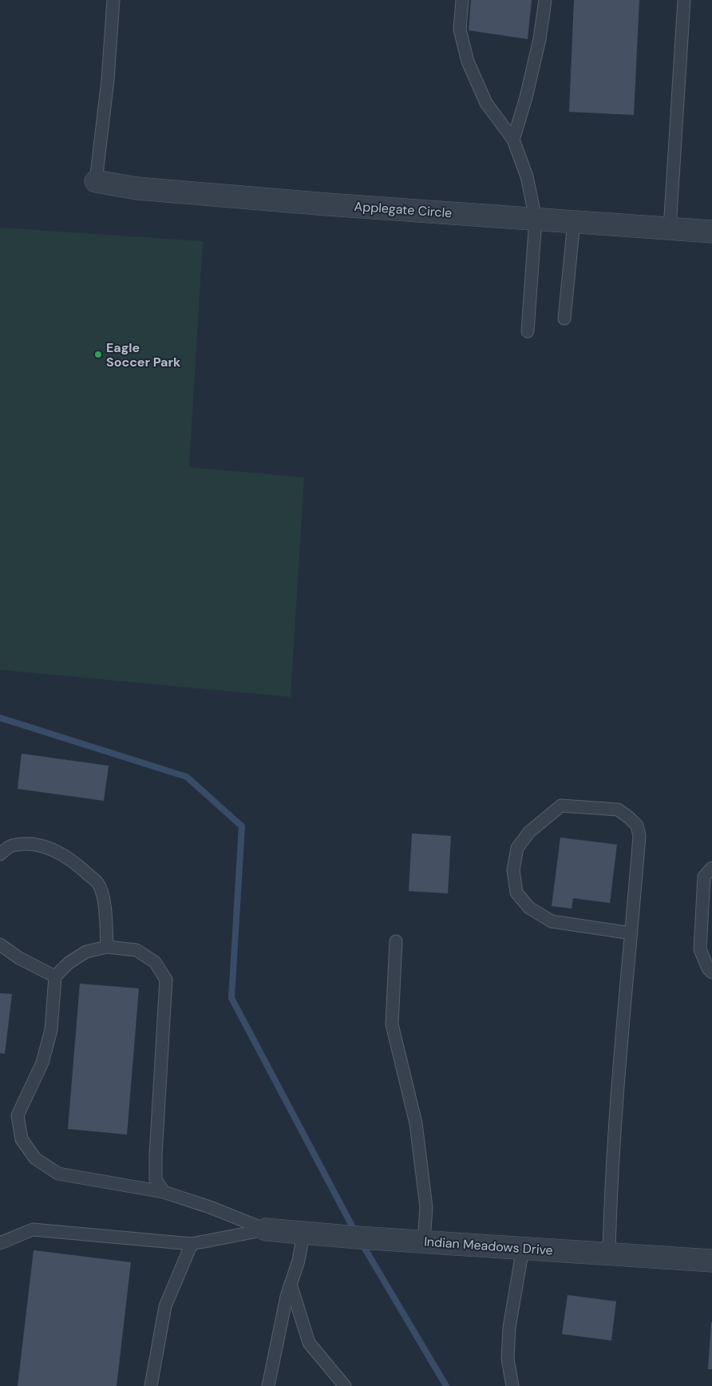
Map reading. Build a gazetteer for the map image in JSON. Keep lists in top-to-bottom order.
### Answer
{
  "streets": {
    "street": ["Applegate Circle", "Indian Meadows Drive"]
  },
  "places": ["Eagle Soccer Park"]
}
